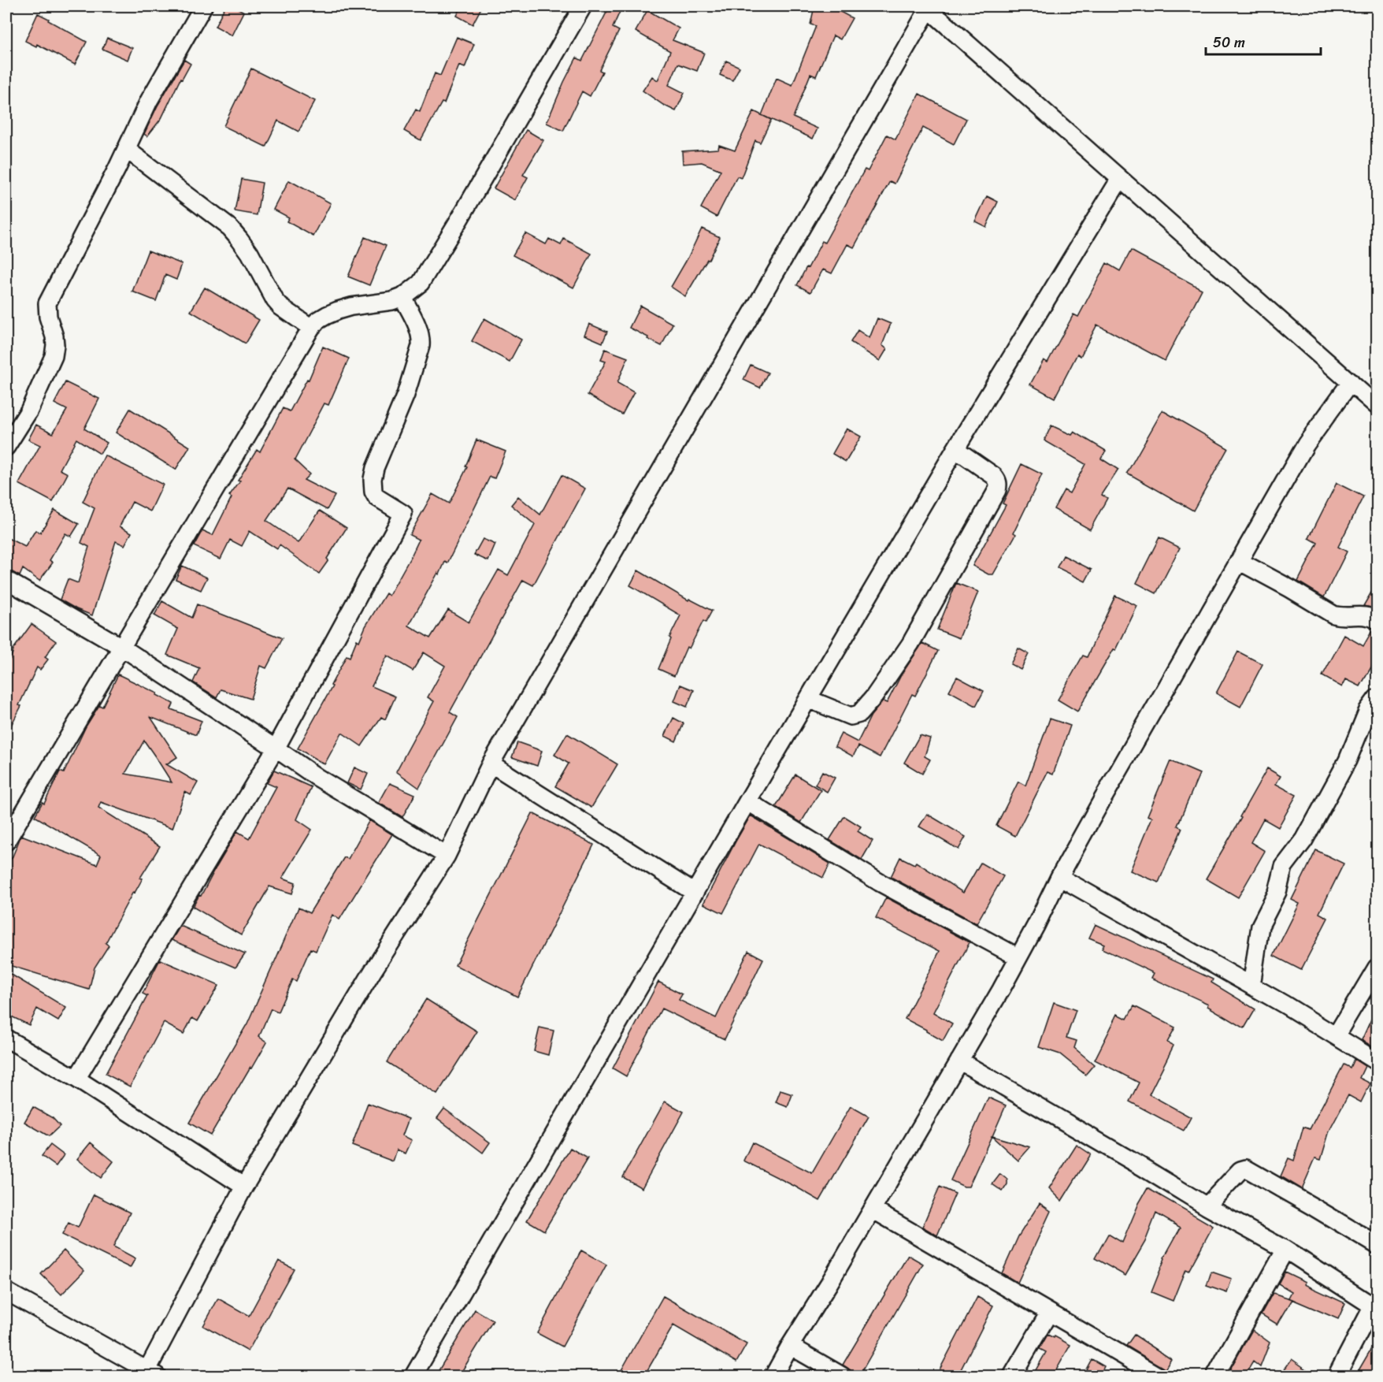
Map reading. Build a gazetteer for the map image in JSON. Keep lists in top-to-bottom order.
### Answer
{
  "scale_bar": "50 m"
}
